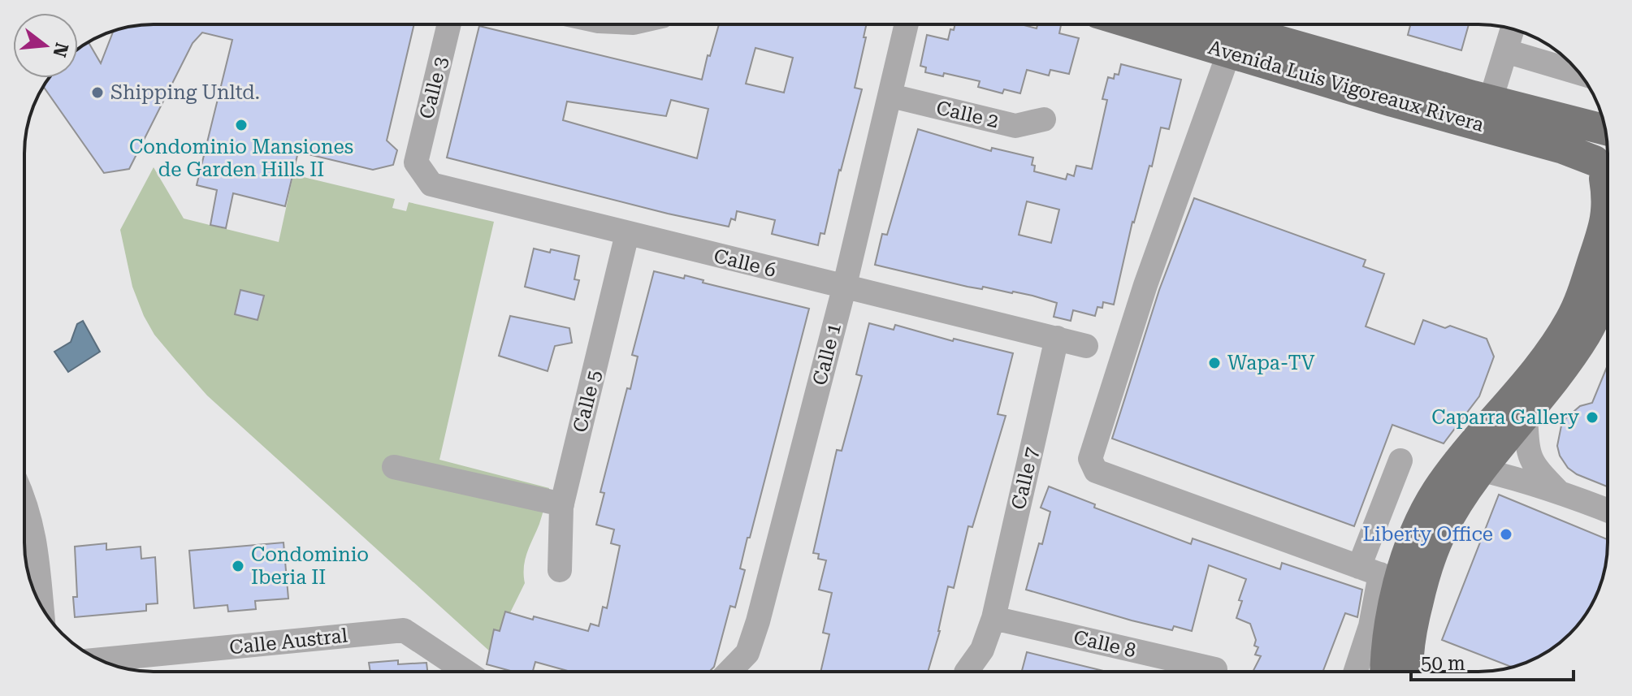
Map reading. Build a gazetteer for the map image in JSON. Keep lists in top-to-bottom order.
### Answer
{
  "streets": {
    "main road": ["Avenida Luis Vigoreaux Rivera"],
    "street": [
      "Calle 3",
      "Calle 2",
      "Calle 6",
      "Calle 1",
      "Calle 5",
      "Calle 7",
      "Calle Austral",
      "Calle 8"
    ]
  },
  "crossings": [
    ["Calle 3", "Calle 6"],
    ["Calle 2", "Calle 1"],
    ["Calle 6", "Calle 1"],
    ["Calle 6", "Calle 5"],
    ["Calle 6", "Calle 7"],
    ["Calle 7", "Calle 8"]
  ],
  "places": [
    "Shipping Unltd.",
    "Condominio Mansiones de Garden Hills II",
    "Wapa-TV",
    "Caparra Gallery",
    "Liberty Office",
    "Condominio Iberia II"
  ],
  "scale_bar": "50 m",
  "north": "right"
}
